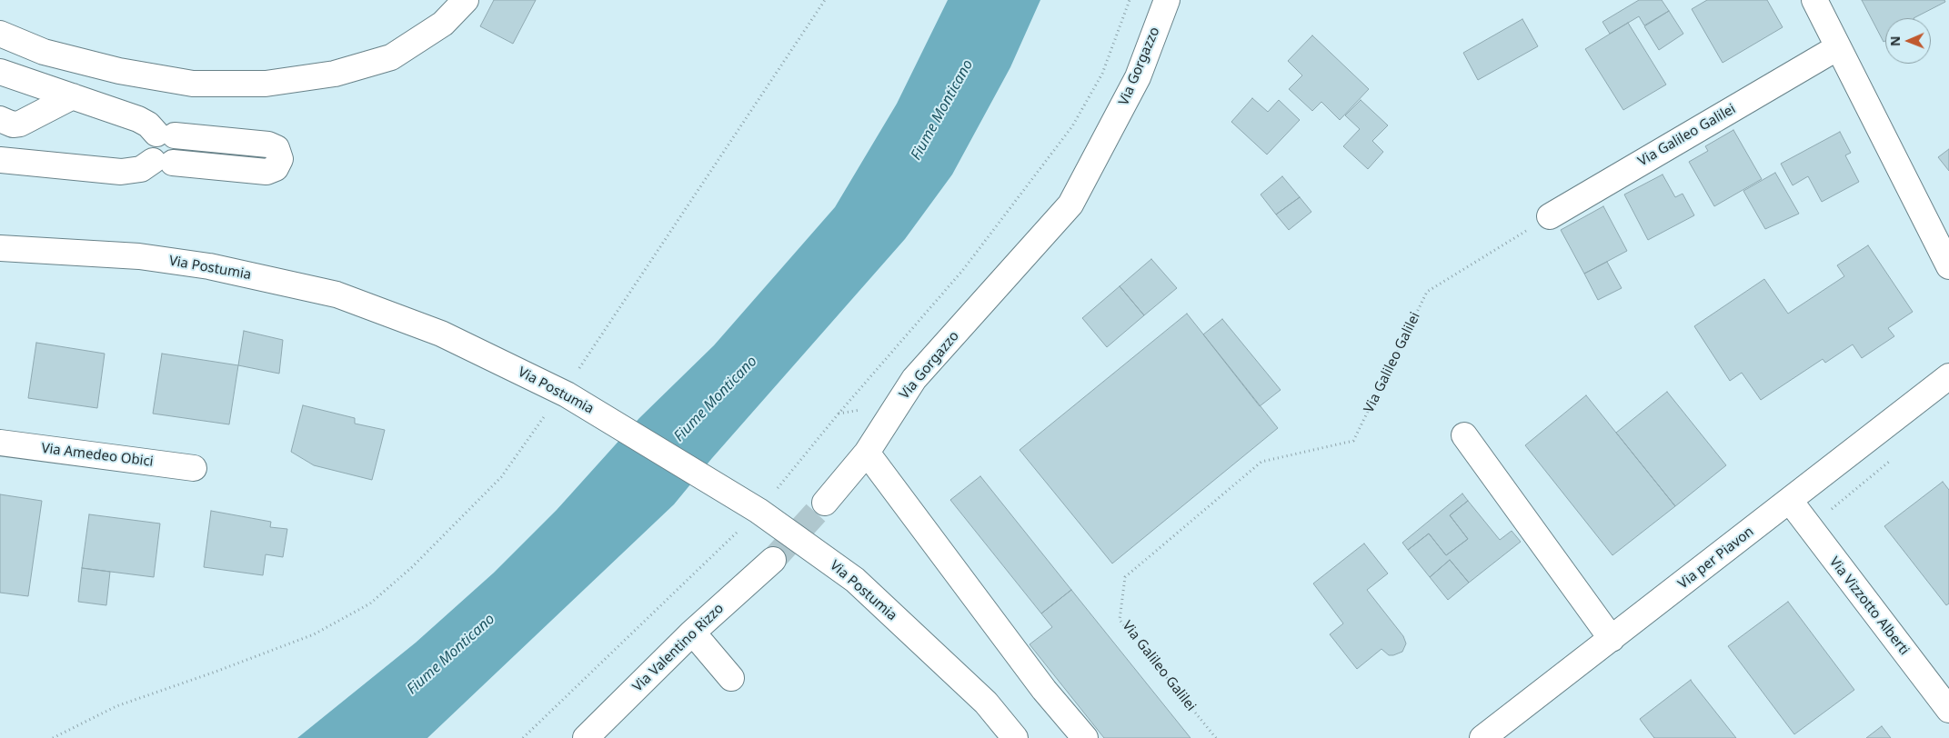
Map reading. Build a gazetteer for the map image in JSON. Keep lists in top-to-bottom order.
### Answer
{
  "streets": {
    "street": [
      "Via Gorgazzo",
      "Via Galileo Galilei",
      "Via Postumia",
      "Via Amedeo Obici",
      "Via per Piavon",
      "Via Vizzotto Alberti",
      "Via Valentino Rizzo"
    ]
  },
  "crossings": [
    ["Via per Piavon", "Via Vizzotto Alberti"]
  ],
  "water": ["Fiume Monticano"],
  "north": "left"
}
